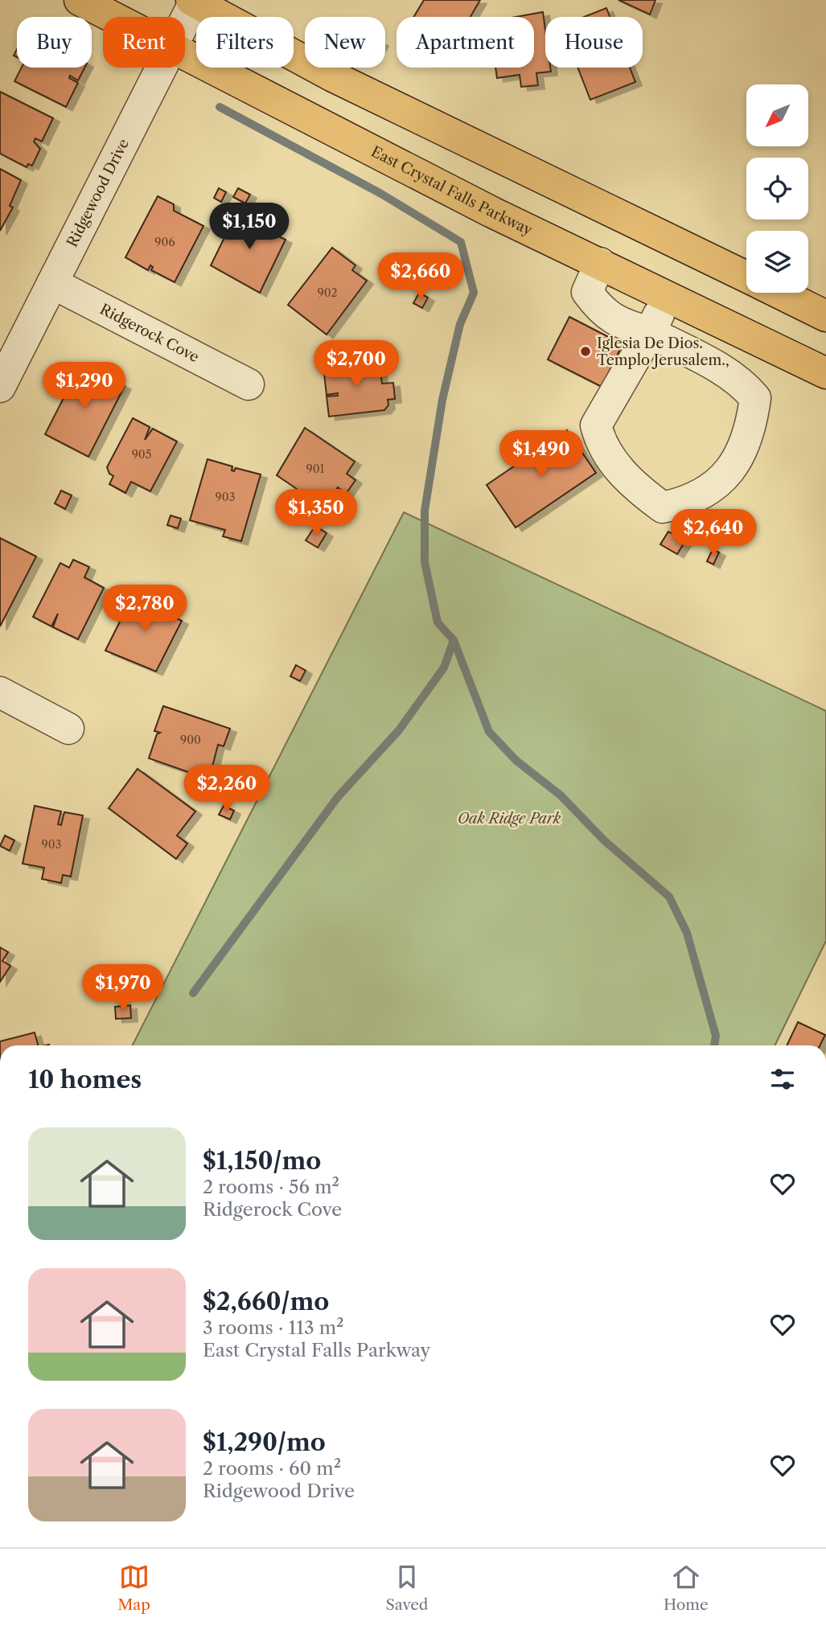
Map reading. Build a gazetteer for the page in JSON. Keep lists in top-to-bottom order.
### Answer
{
  "streets": {
    "main road": ["East Crystal Falls Parkway"],
    "street": ["Ridgewood Drive", "Ridgerock Cove"]
  },
  "crossings": [
    ["Ridgewood Drive", "Ridgerock Cove"]
  ],
  "parks": ["Oak Ridge Park"],
  "places": ["Iglesia De Dios. Templo Jerusalem.,"],
  "house_numbers": [
    "906",
    "902",
    "905",
    "901",
    "903",
    "900",
    "903"
  ],
  "north": "bottom left",
  "page": {
    "chip": [
      "Buy",
      "Rent",
      "Filters",
      "New",
      "Apartment",
      "House"
    ],
    "price": [
      "$1,150",
      "$2,660",
      "$2,700",
      "$1,290",
      "$1,490",
      "$1,350",
      "$2,640",
      "$2,780",
      "$2,260",
      "$1,970"
    ],
    "heading": "10 homes",
    "list": [
      {
        "name": "$1,150/mo",
        "note": "2 rooms · 56 m² · Ridgerock Cove"
      },
      {
        "name": "$2,660/mo",
        "note": "3 rooms · 113 m² · East Crystal Falls Parkway"
      },
      {
        "name": "$1,290/mo",
        "note": "2 rooms · 60 m² · Ridgewood Drive"
      }
    ],
    "tabs": ["Map", "Saved", "Home"]
  }
}
